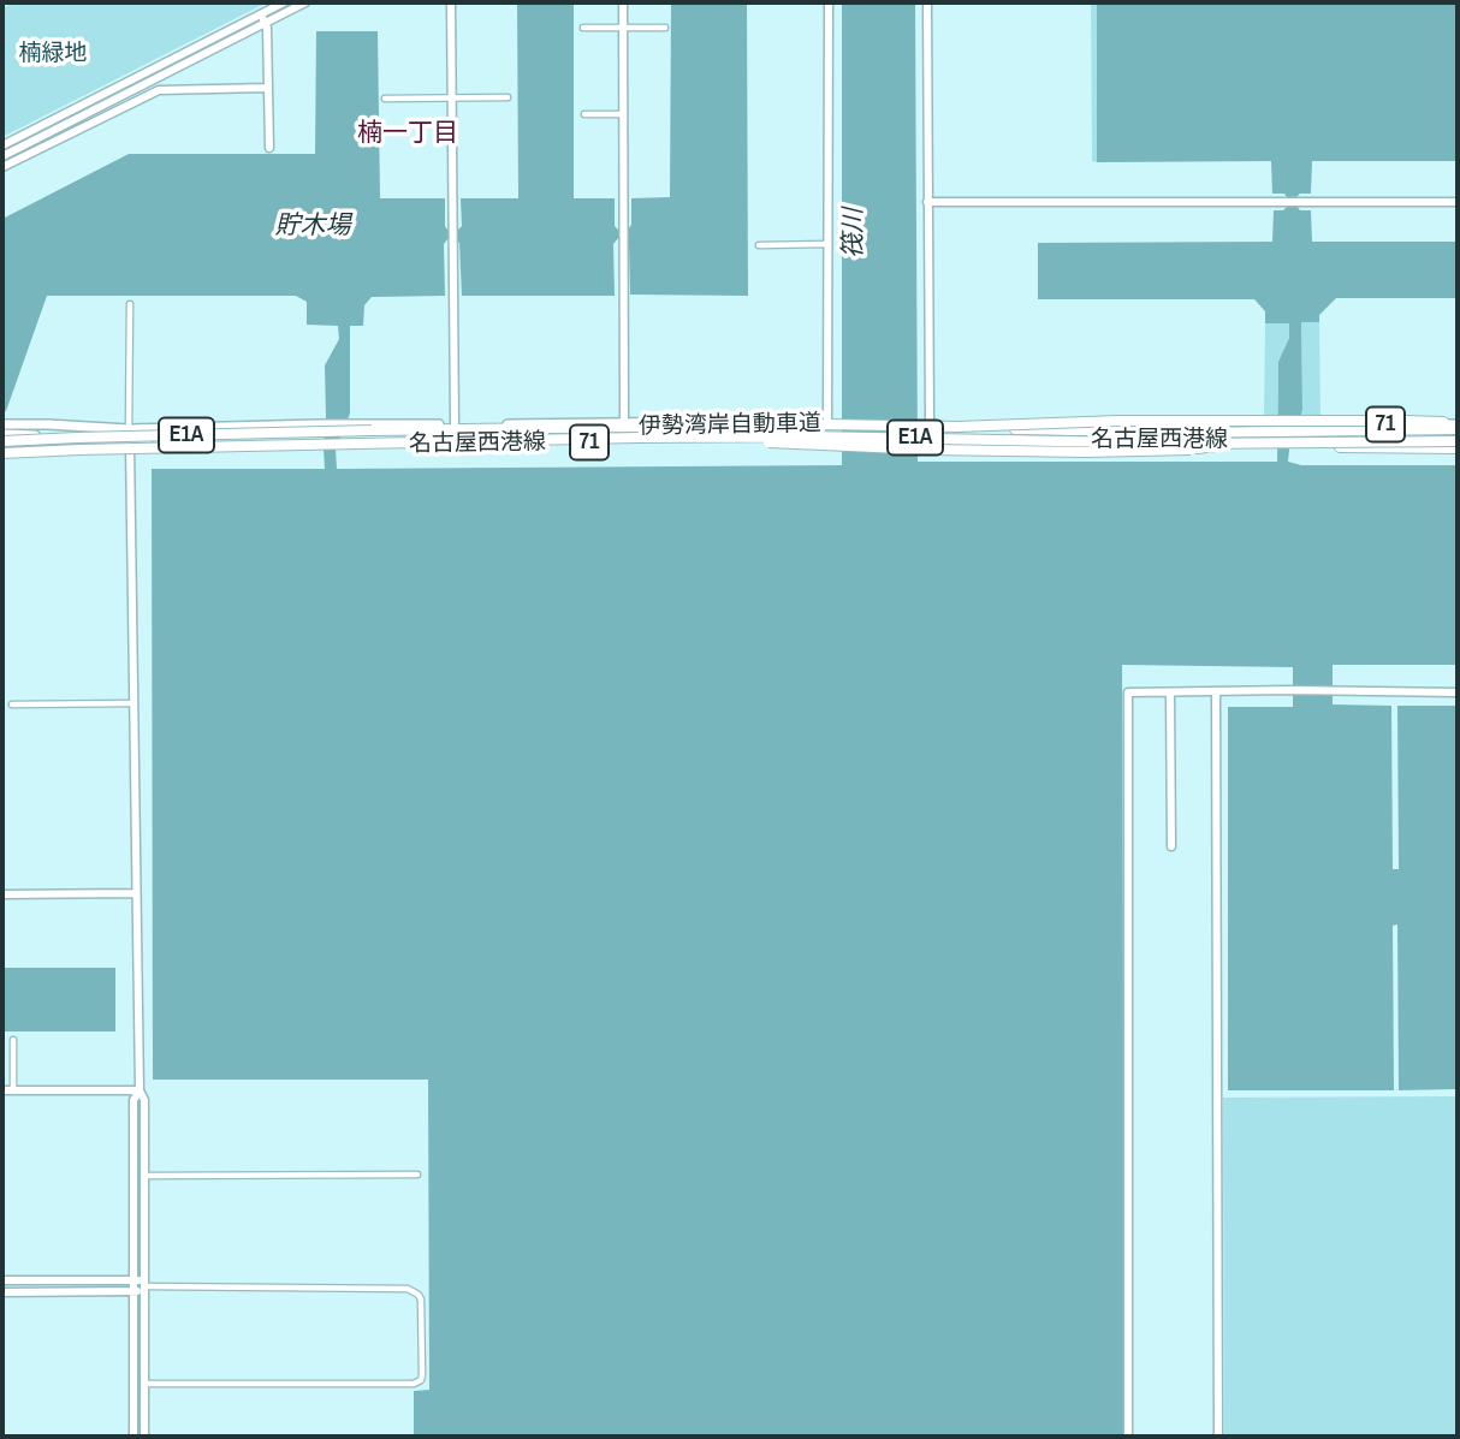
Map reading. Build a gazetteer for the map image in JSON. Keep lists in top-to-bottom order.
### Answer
{
  "streets": {
    "highway": ["伊勢湾岸自動車道", "E1A"],
    "main road": ["71", "名古屋西港線"]
  },
  "crossings": [
    ["伊勢湾岸自動車道", "名古屋西港線"]
  ],
  "districts": ["楠一丁目"],
  "water": ["貯木場", "筏川"],
  "parks": ["楠緑地"]
}
